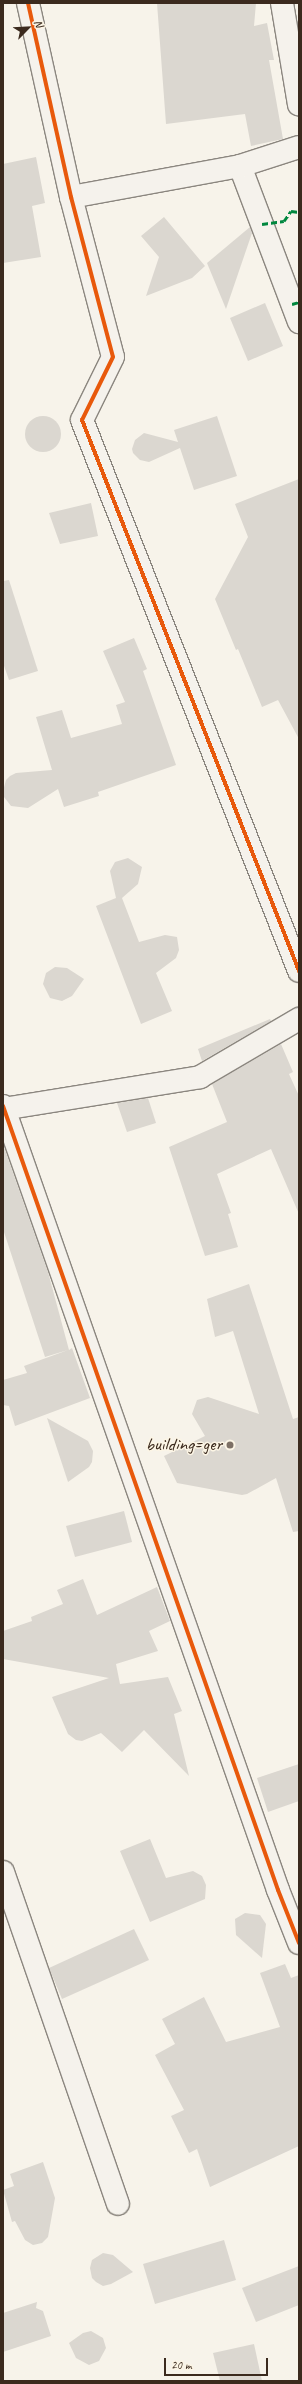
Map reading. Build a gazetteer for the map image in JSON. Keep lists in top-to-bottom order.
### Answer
{
  "places": ["building=ger"],
  "scale_bar": "20 m",
  "north": "top right"
}
